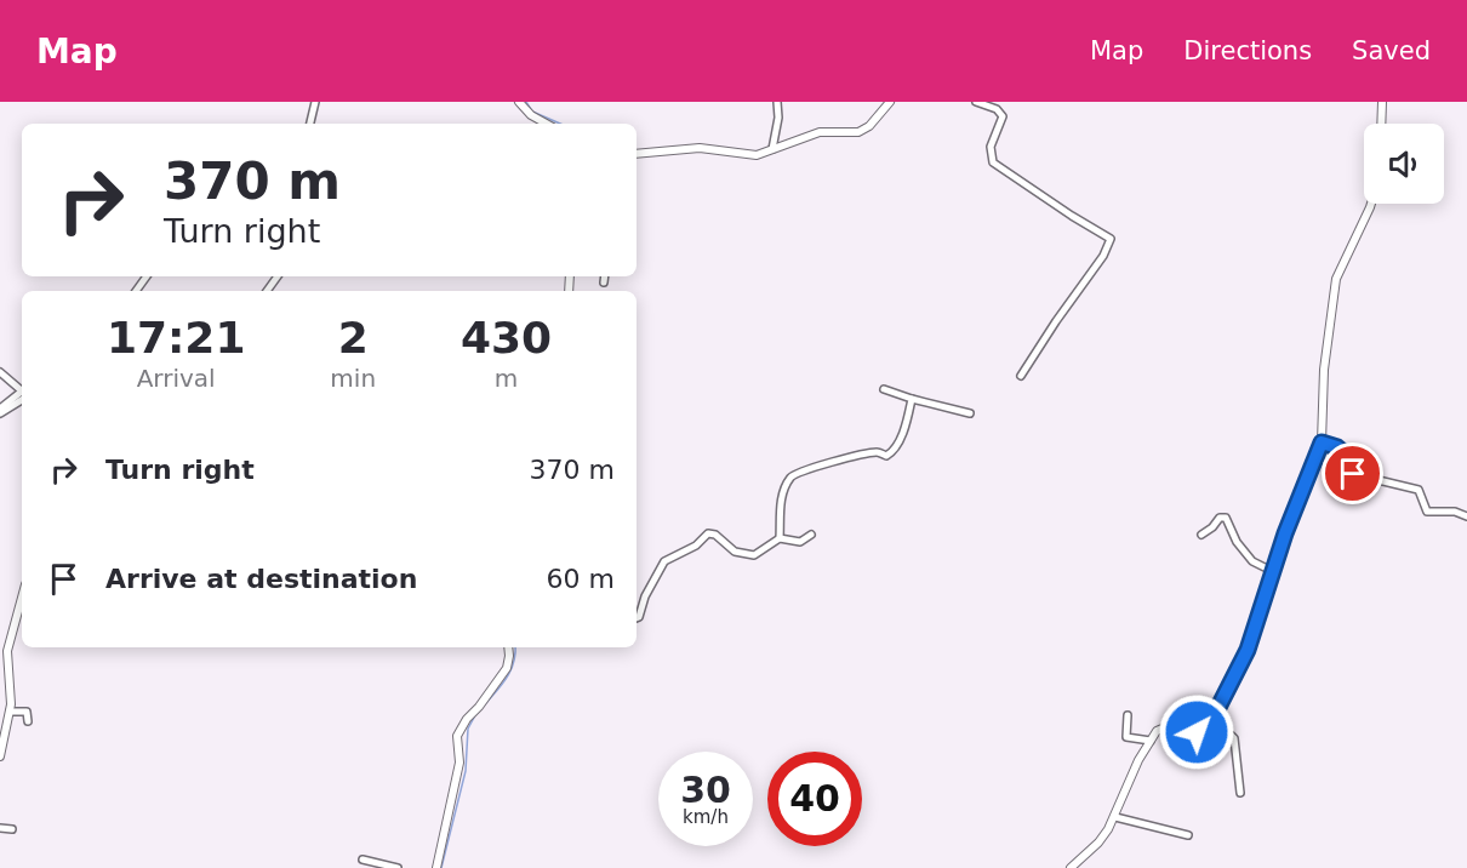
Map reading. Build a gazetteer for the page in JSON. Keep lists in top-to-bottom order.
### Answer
{
  "page": {
    "header": "Map",
    "nav": ["Map", "Directions", "Saved"],
    "turn": ["370 m", "Turn right"],
    "eta": [
      "17:21",
      "Arrival",
      "2",
      "min",
      "430",
      "m"
    ],
    "list": [
      {
        "name": "Turn right",
        "value": "370 m"
      },
      {
        "name": "Arrive at destination",
        "value": "60 m"
      }
    ],
    "speed": "30 km/h",
    "limit": "40"
  }
}
